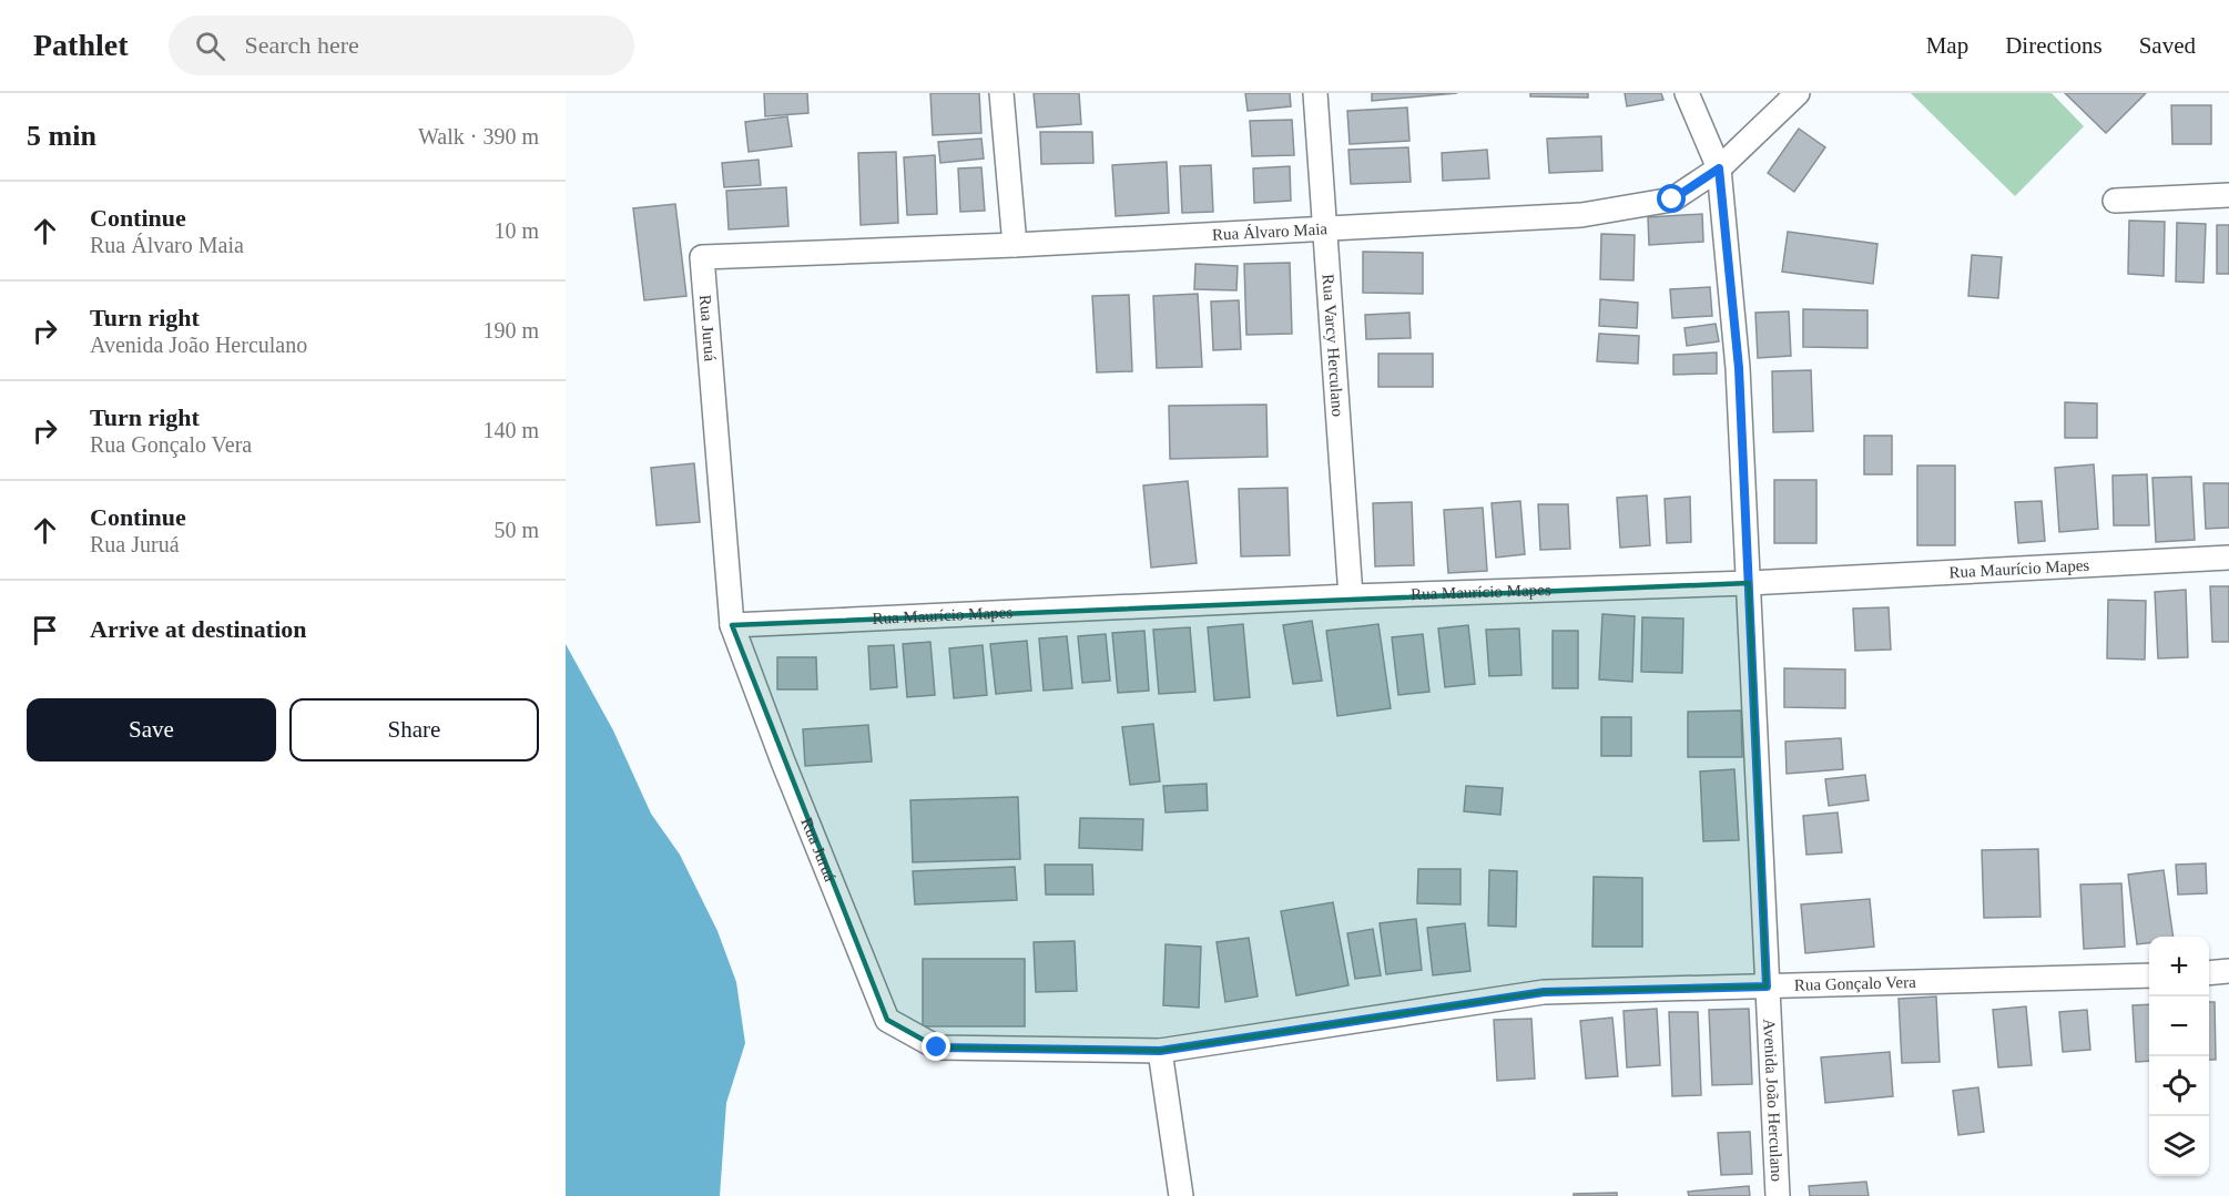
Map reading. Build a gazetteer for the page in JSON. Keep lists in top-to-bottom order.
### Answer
{
  "streets": {
    "street": [
      "Rua Álvaro Maia",
      "Rua Juruá",
      "Rua Varcy Herculano",
      "Rua Maurício Mapes",
      "Rua Gonçalo Vera",
      "Avenida João Herculano"
    ]
  },
  "crossings": [
    ["Rua Álvaro Maia", "Rua Juruá"],
    ["Rua Álvaro Maia", "Rua Varcy Herculano"],
    ["Rua Álvaro Maia", "Avenida João Herculano"],
    ["Rua Juruá", "Rua Maurício Mapes"],
    ["Rua Juruá", "Rua Gonçalo Vera"],
    ["Rua Varcy Herculano", "Rua Maurício Mapes"],
    ["Rua Maurício Mapes", "Avenida João Herculano"],
    ["Rua Gonçalo Vera", "Avenida João Herculano"]
  ],
  "page": {
    "header": "Pathlet",
    "search": "Search here",
    "nav": ["Map", "Directions", "Saved"],
    "heading": ["5 min", "Walk · 390 m"],
    "list": [
      ["Continue", "Rua Álvaro Maia", "10 m"],
      ["Turn right", "Avenida João Herculano", "190 m"],
      ["Turn right", "Rua Gonçalo Vera", "140 m"],
      ["Continue", "Rua Juruá", "50 m"],
      "Arrive at destination"
    ],
    "buttons": ["Save", "Share"],
    "map_buttons": ["+", "−"]
  }
}
